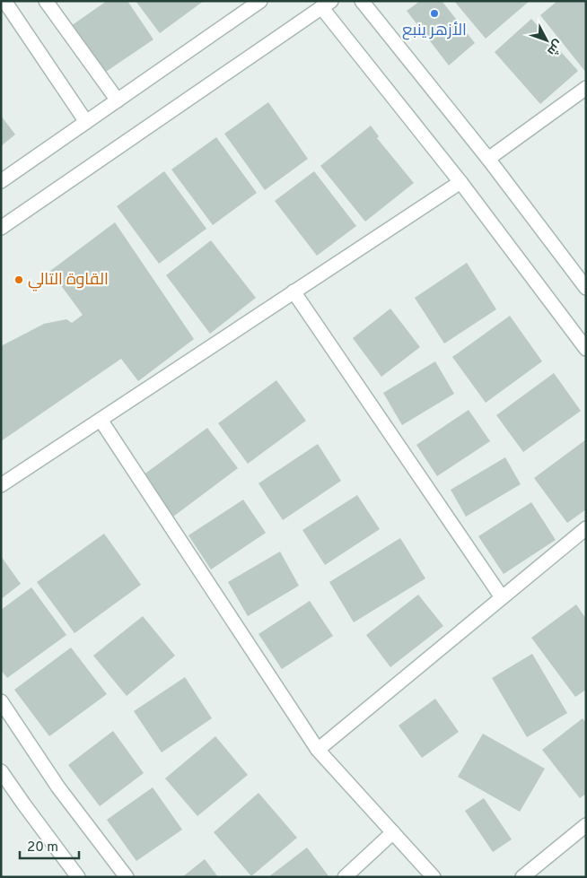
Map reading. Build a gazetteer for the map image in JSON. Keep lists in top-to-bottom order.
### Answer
{
  "places": ["الأزهر ينبع", "القاوة التالي"],
  "scale_bar": "20 m",
  "north": "bottom right"
}
